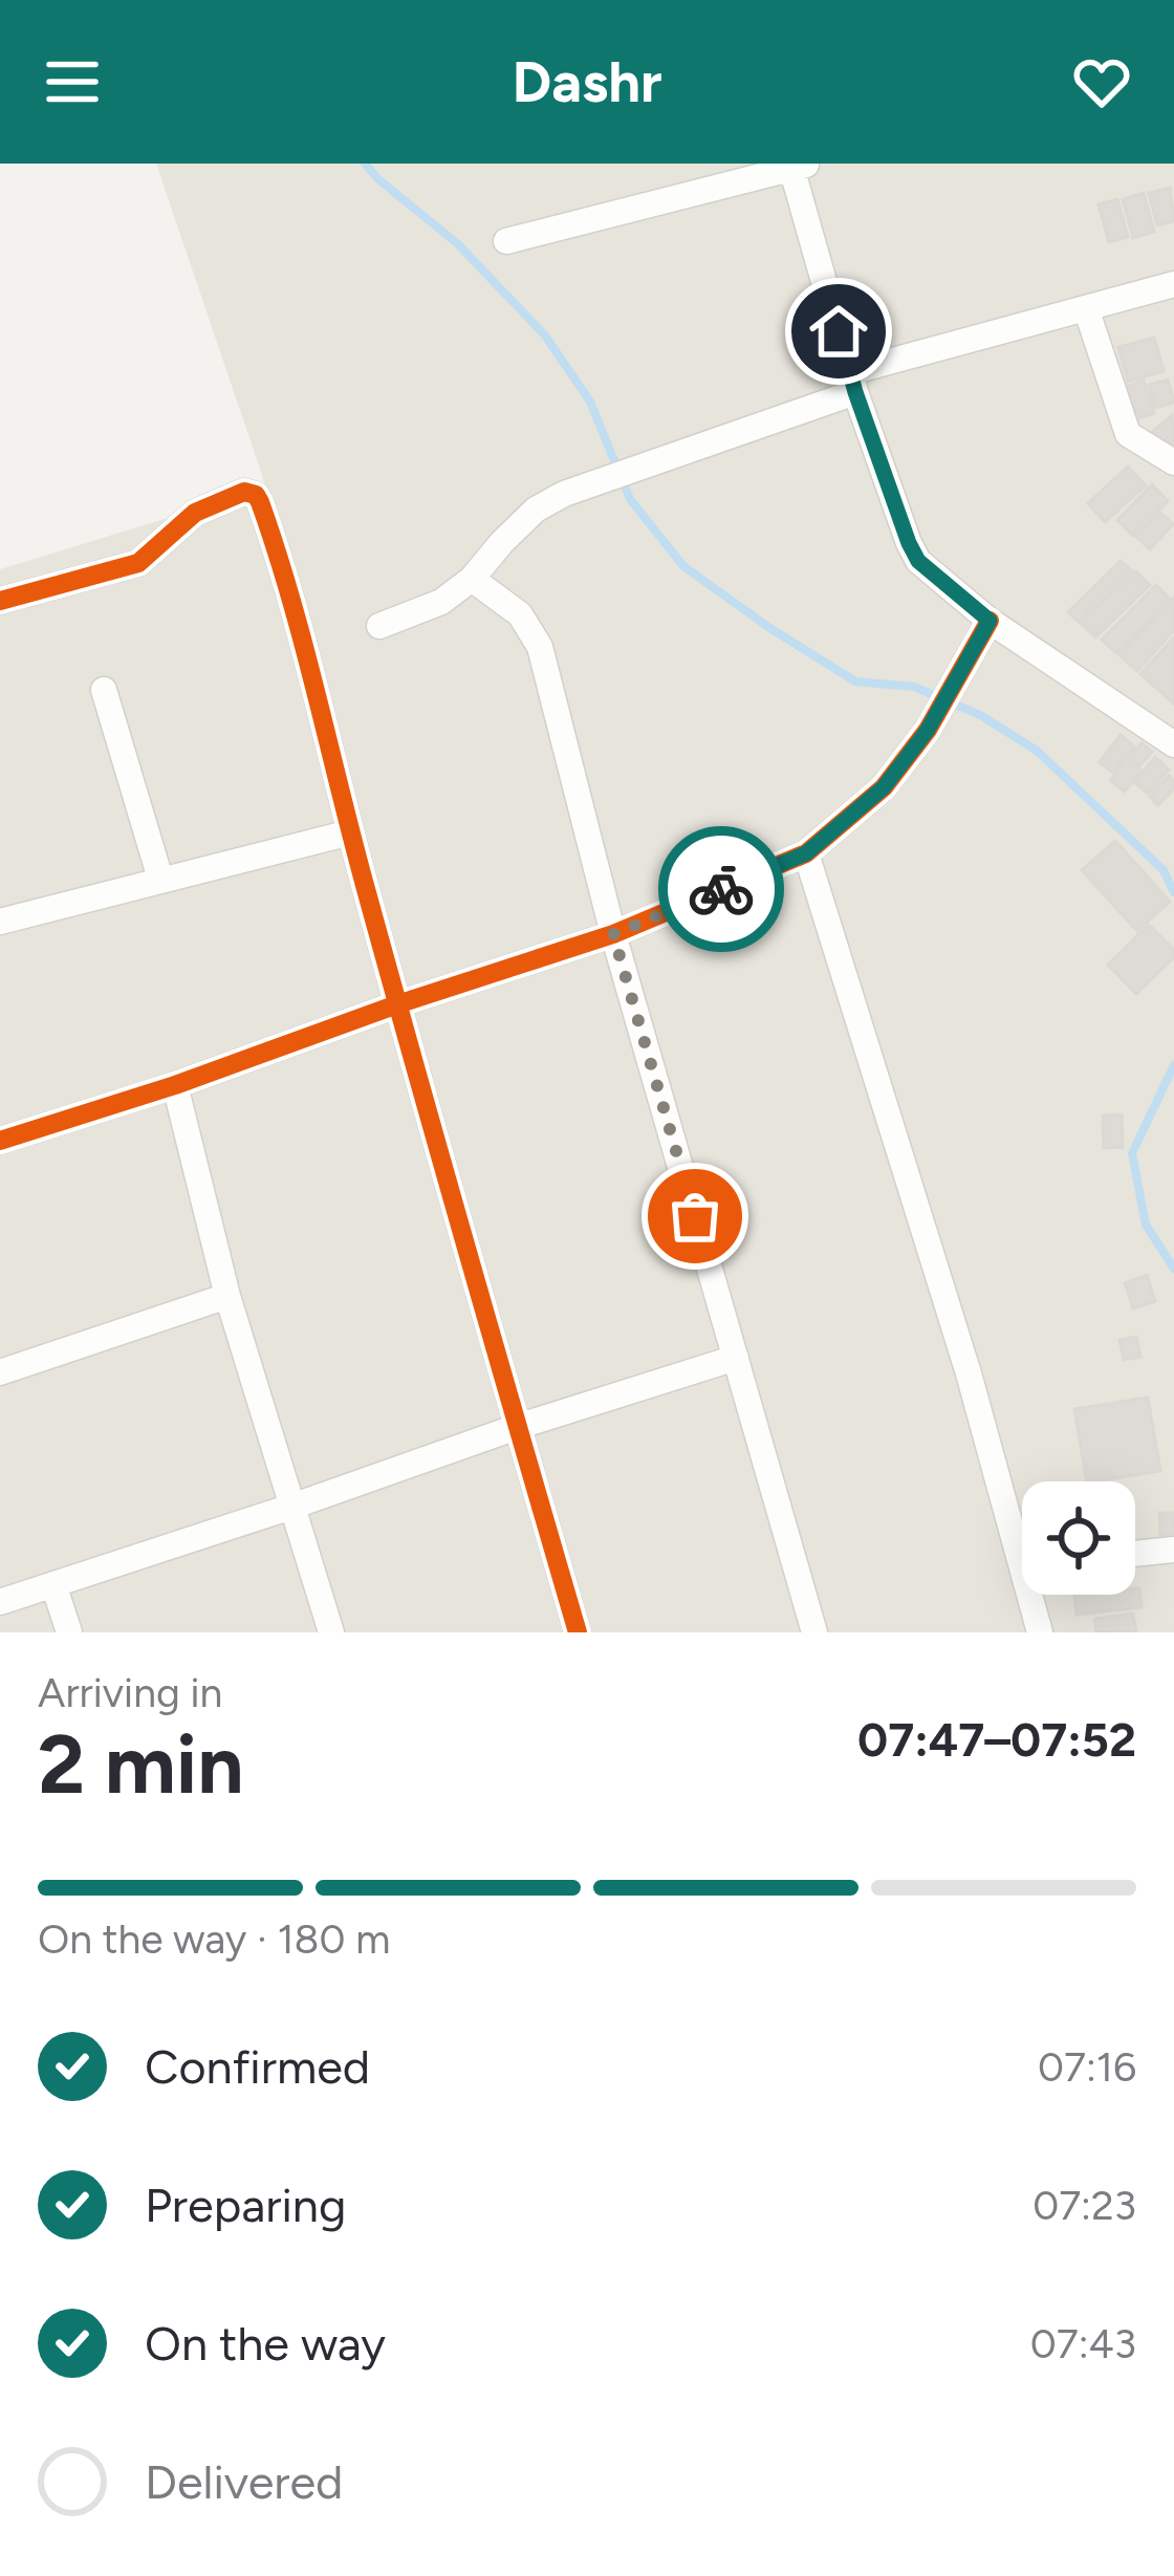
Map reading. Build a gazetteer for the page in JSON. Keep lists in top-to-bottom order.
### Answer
{
  "page": {
    "header": "Dashr",
    "heading": ["2 min", "Arriving in", "07:47–07:52"],
    "bar": "On the way · 180 m",
    "list": [
      ["Confirmed", "07:16"],
      ["Preparing", "07:23"],
      ["On the way", "07:43"],
      "Delivered"
    ]
  }
}
